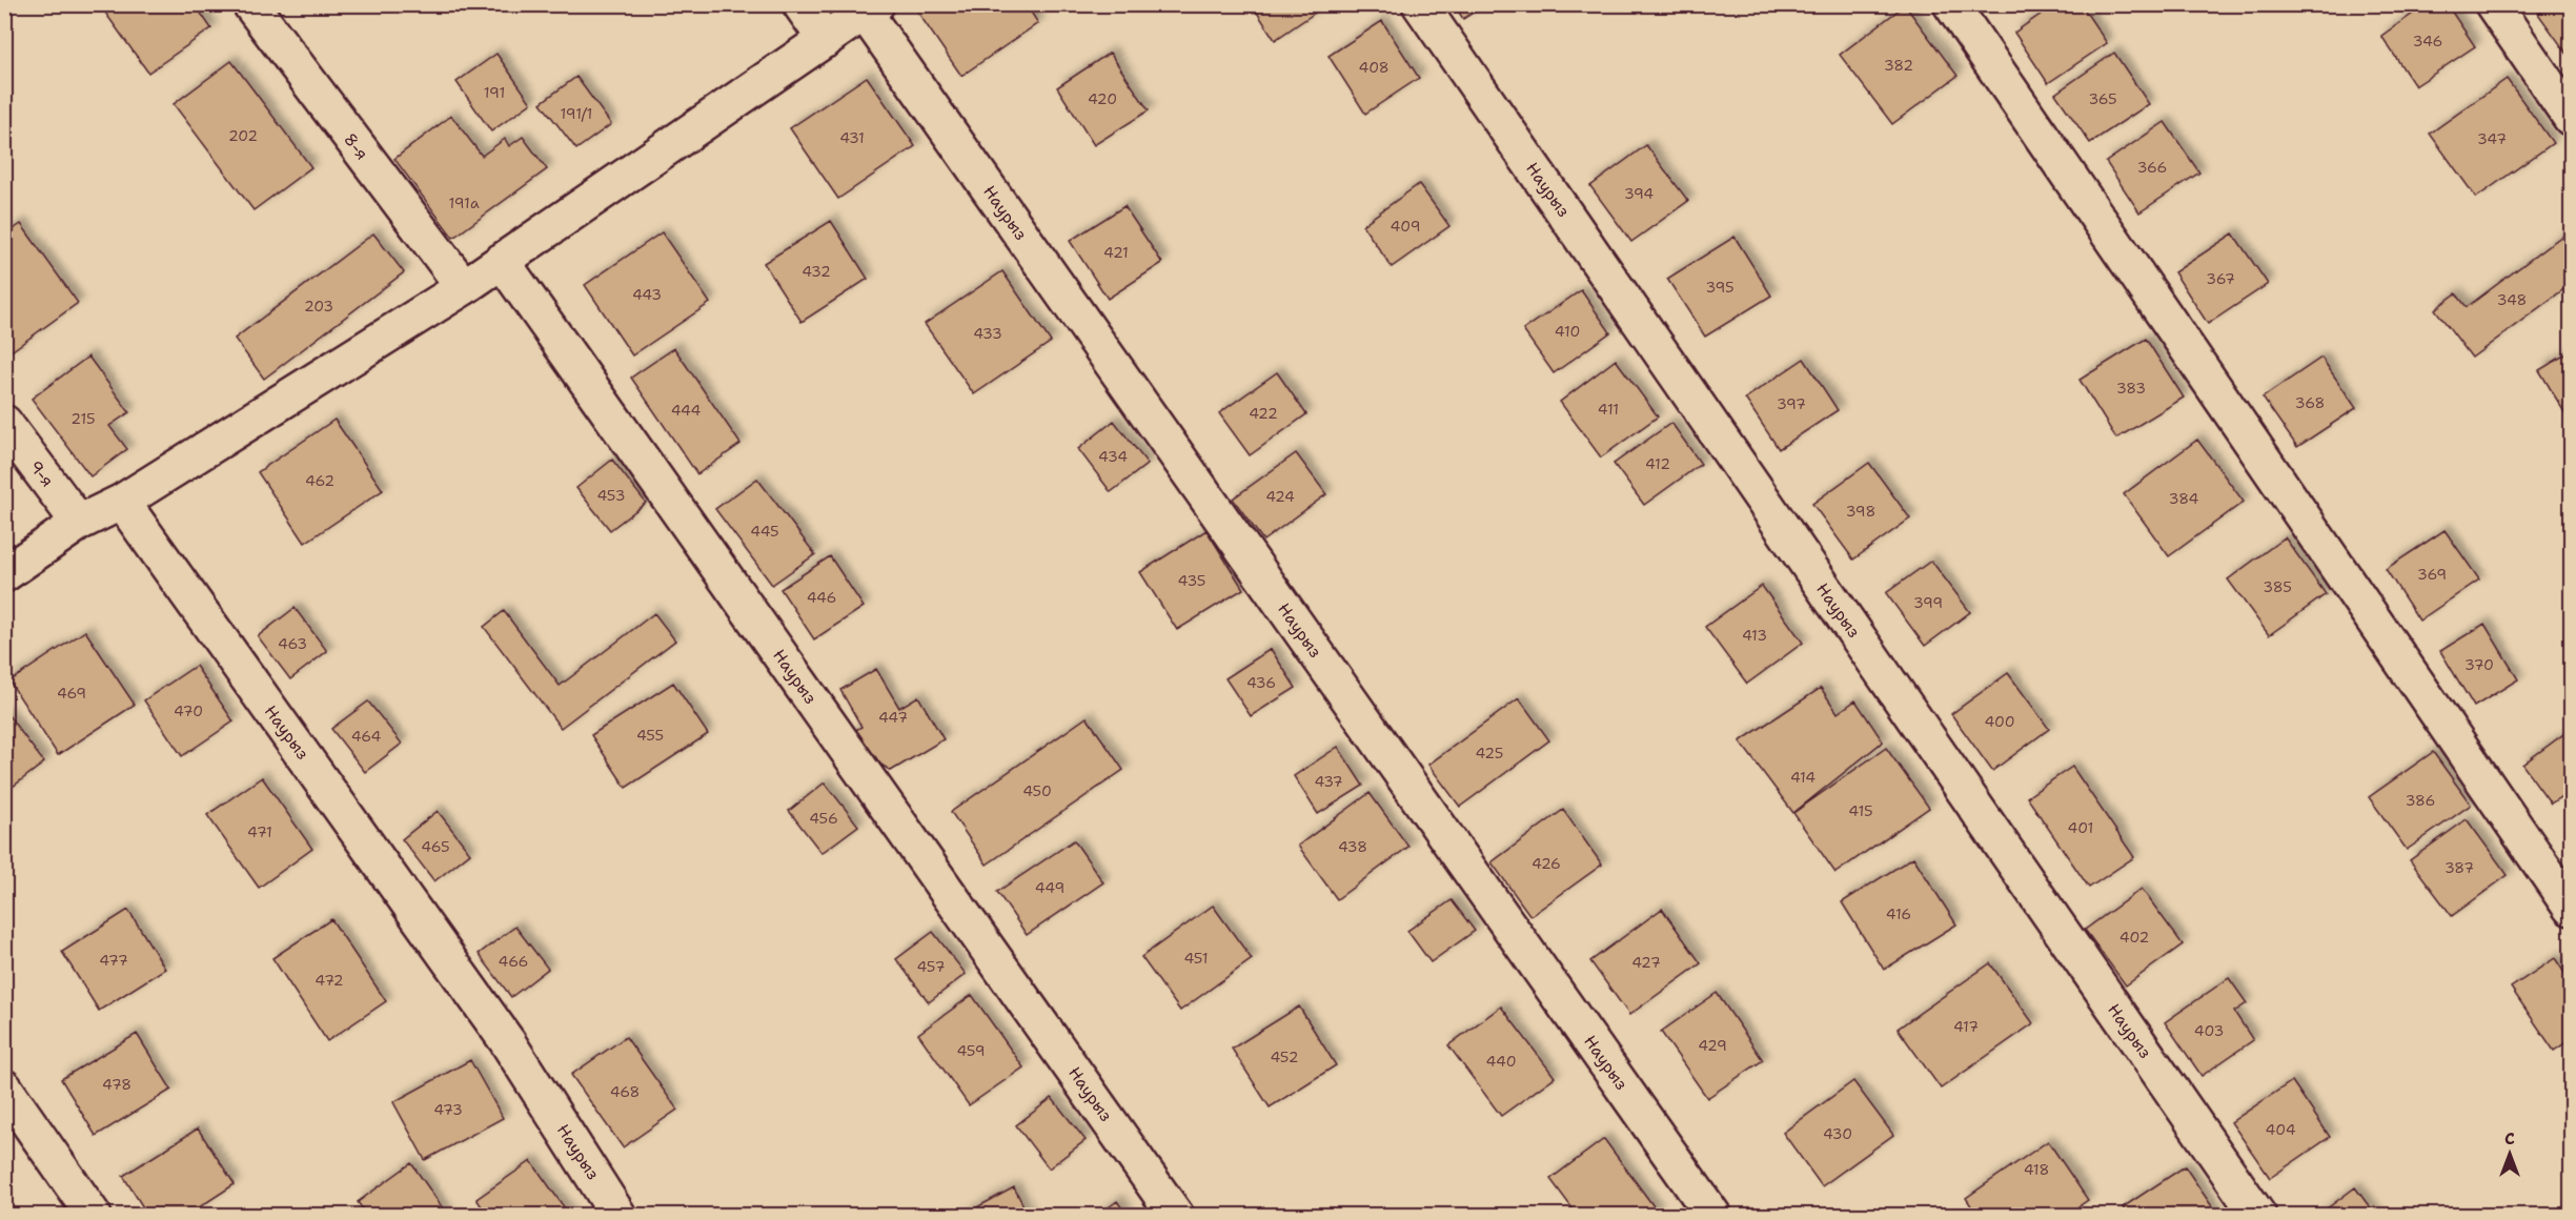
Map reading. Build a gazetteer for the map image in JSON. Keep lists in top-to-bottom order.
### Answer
{
  "streets": {
    "street": ["8-я", "Наурыз", "9-я"]
  },
  "house_numbers": [
    "346",
    "382",
    "408",
    "191",
    "420",
    "365",
    "191/1",
    "202",
    "431",
    "347",
    "366",
    "394",
    "191а",
    "409",
    "421",
    "432",
    "367",
    "395",
    "443",
    "348",
    "203",
    "410",
    "433",
    "383",
    "368",
    "397",
    "411",
    "444",
    "422",
    "215",
    "434",
    "412",
    "462",
    "453",
    "424",
    "384",
    "398",
    "445",
    "369",
    "435",
    "385",
    "446",
    "399",
    "413",
    "463",
    "370",
    "436",
    "469",
    "470",
    "447",
    "400",
    "455",
    "464",
    "425",
    "414",
    "437",
    "450",
    "386",
    "415",
    "456",
    "401",
    "471",
    "465",
    "438",
    "426",
    "387",
    "449",
    "416",
    "402",
    "451",
    "477",
    "466",
    "427",
    "457",
    "472",
    "417",
    "403",
    "429",
    "459",
    "452",
    "440",
    "478",
    "468",
    "473",
    "404",
    "430",
    "418"
  ],
  "north": "top"
}
